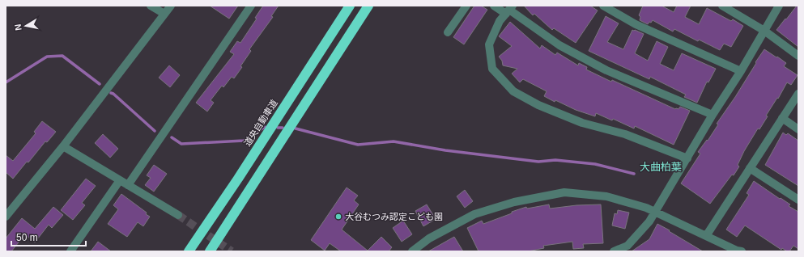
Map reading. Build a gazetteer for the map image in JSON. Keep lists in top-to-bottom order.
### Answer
{
  "streets": {
    "highway": ["道央自動車道"]
  },
  "districts": ["大曲柏葉"],
  "places": ["大谷むつみ認定こども園"],
  "scale_bar": "50 m",
  "north": "left"
}
